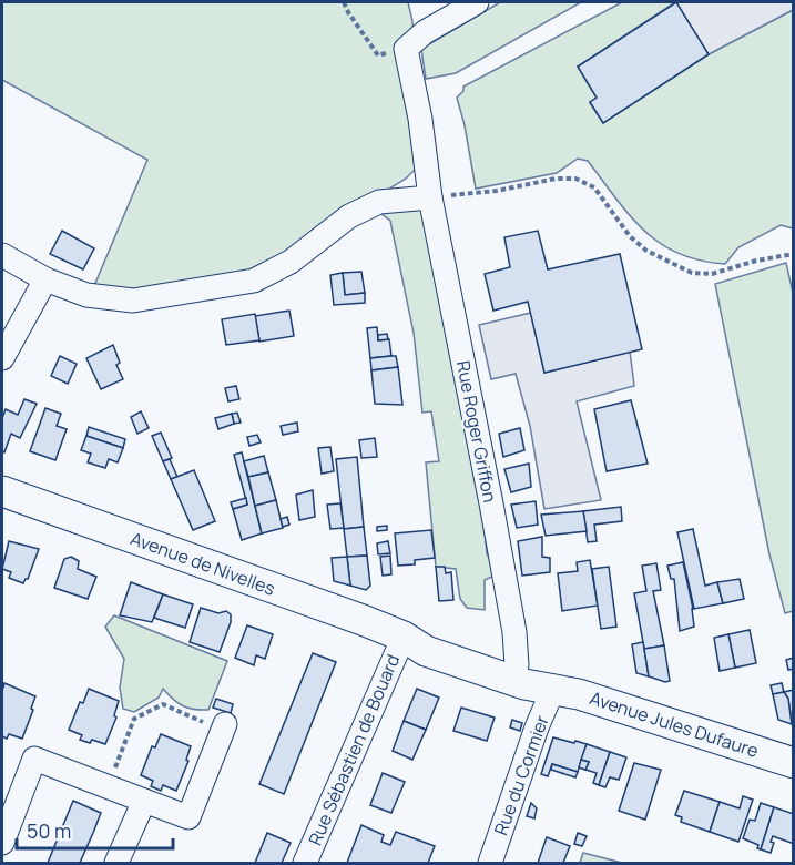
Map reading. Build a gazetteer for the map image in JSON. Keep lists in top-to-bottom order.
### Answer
{
  "streets": {
    "main road": ["Avenue de Nivelles", "Avenue Jules Dufaure"],
    "street": ["Rue Roger Griffon", "Rue Sébastien de Bouard", "Rue du Cormier"]
  },
  "crossings": [
    ["Rue Roger Griffon", "Avenue de Nivelles"],
    ["Avenue de Nivelles", "Avenue Jules Dufaure"],
    ["Avenue de Nivelles", "Rue Sébastien de Bouard"],
    ["Avenue de Nivelles", "Rue du Cormier"],
    ["Avenue Jules Dufaure", "Rue du Cormier"]
  ],
  "scale_bar": "50 m"
}
